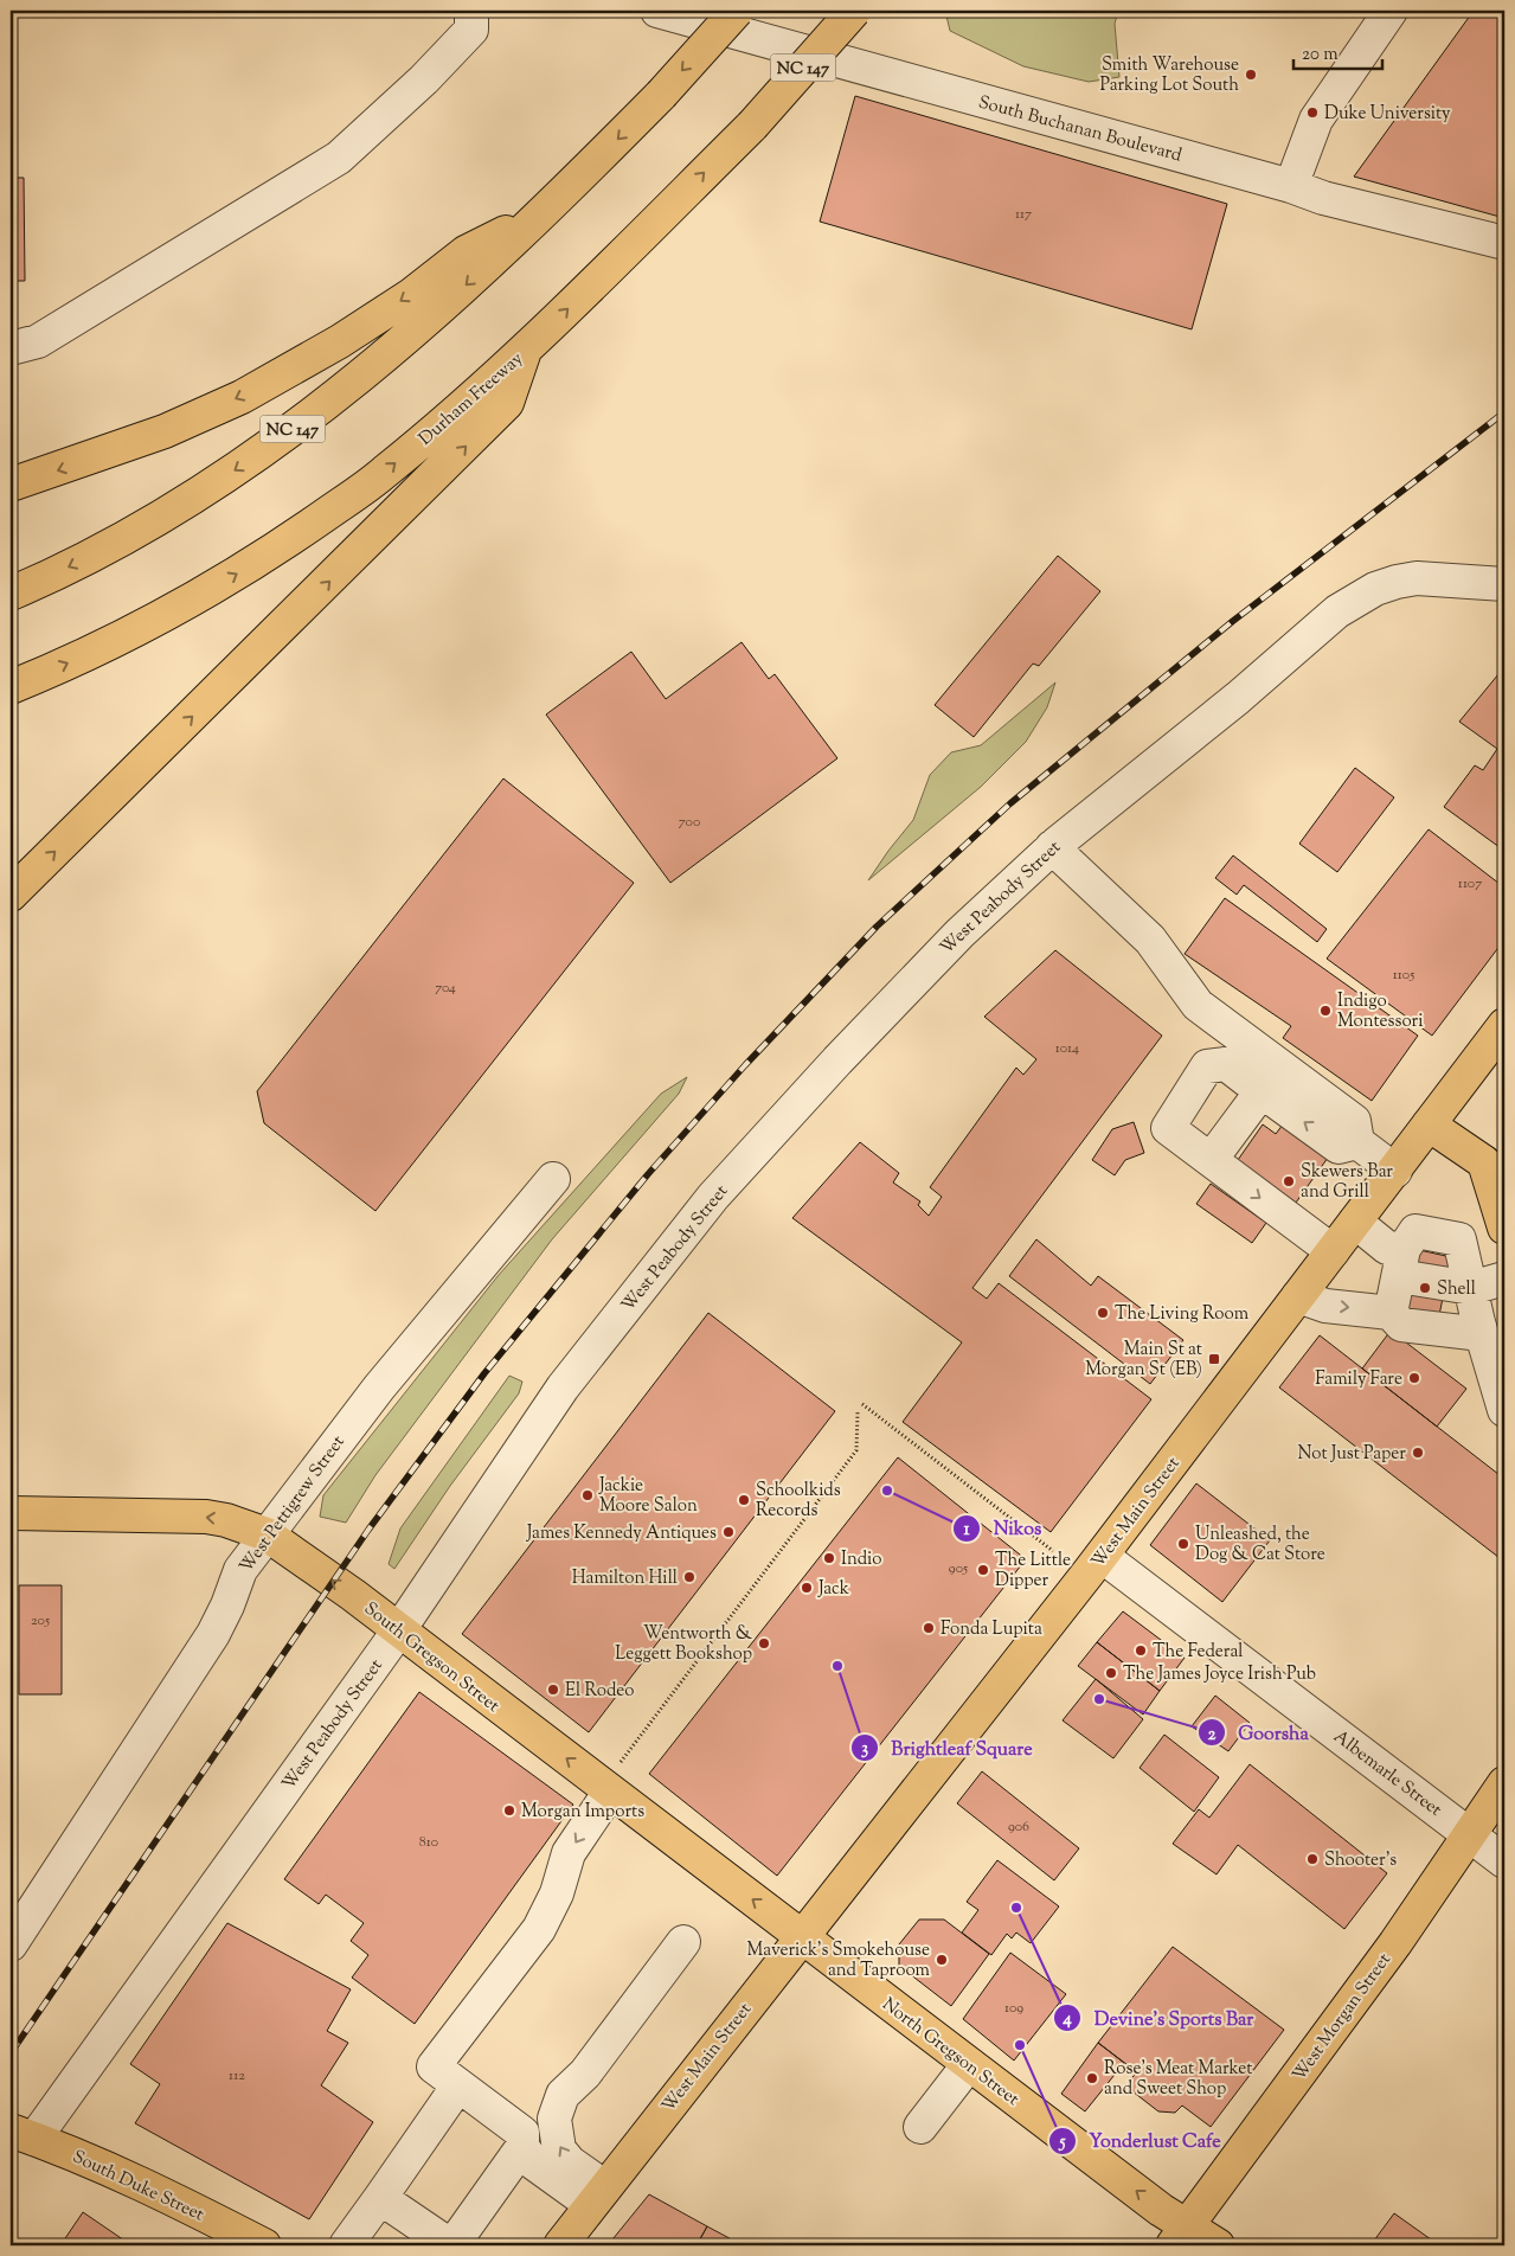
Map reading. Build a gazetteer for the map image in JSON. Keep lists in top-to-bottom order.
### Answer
{
  "streets": {
    "main road": [
      "NC 147",
      "Durham Freeway",
      "West Main Street",
      "South Gregson Street",
      "West Morgan Street",
      "North Gregson Street",
      "South Duke Street"
    ],
    "street": [
      "South Buchanan Boulevard",
      "West Peabody Street",
      "West Pettigrew Street",
      "Albemarle Street"
    ]
  },
  "crossings": [
    ["West Peabody Street", "South Gregson Street"],
    ["West Peabody Street", "South Duke Street"],
    ["West Pettigrew Street", "South Gregson Street"],
    ["West Main Street", "South Gregson Street"],
    ["West Main Street", "Albemarle Street"],
    ["West Main Street", "North Gregson Street"],
    ["South Gregson Street", "North Gregson Street"],
    ["Albemarle Street", "West Morgan Street"],
    ["West Morgan Street", "North Gregson Street"]
  ],
  "one_way": ["South Gregson Street", "North Gregson Street"],
  "places": {
    "other": [
      "Smith Warehouse Parking Lot South",
      "Duke University",
      "Indigo Montessori",
      "Skewers Bar and Grill",
      "Shell",
      "The Living Room",
      "Family Fare",
      "Not Just Paper",
      "Nikos",
      "Jackie Moore Salon",
      "Schoolkids Records",
      "James Kennedy Antiques",
      "Unleashed, the Dog & Cat Store",
      "Indio",
      "The Little Dipper",
      "Hamilton Hill",
      "Jack",
      "Fonda Lupita",
      "Wentworth & Leggett Bookshop",
      "The Federal",
      "Brightleaf Square",
      "The James Joyce Irish Pub",
      "El Rodeo",
      "Goorsha",
      "Morgan Imports",
      "Shooter's",
      "Devine's Sports Bar",
      "Maverick's Smokehouse and Taproom",
      "Yonderlust Cafe",
      "Rose's Meat Market and Sweet Shop"
    ],
    "transit": ["Main St at Morgan St (EB)"]
  },
  "house_numbers": [
    "117",
    "700",
    "1107",
    "1105",
    "704",
    "1014",
    "905",
    "205",
    "906",
    "810",
    "109",
    "112"
  ],
  "scale_bar": "20 m"
}
